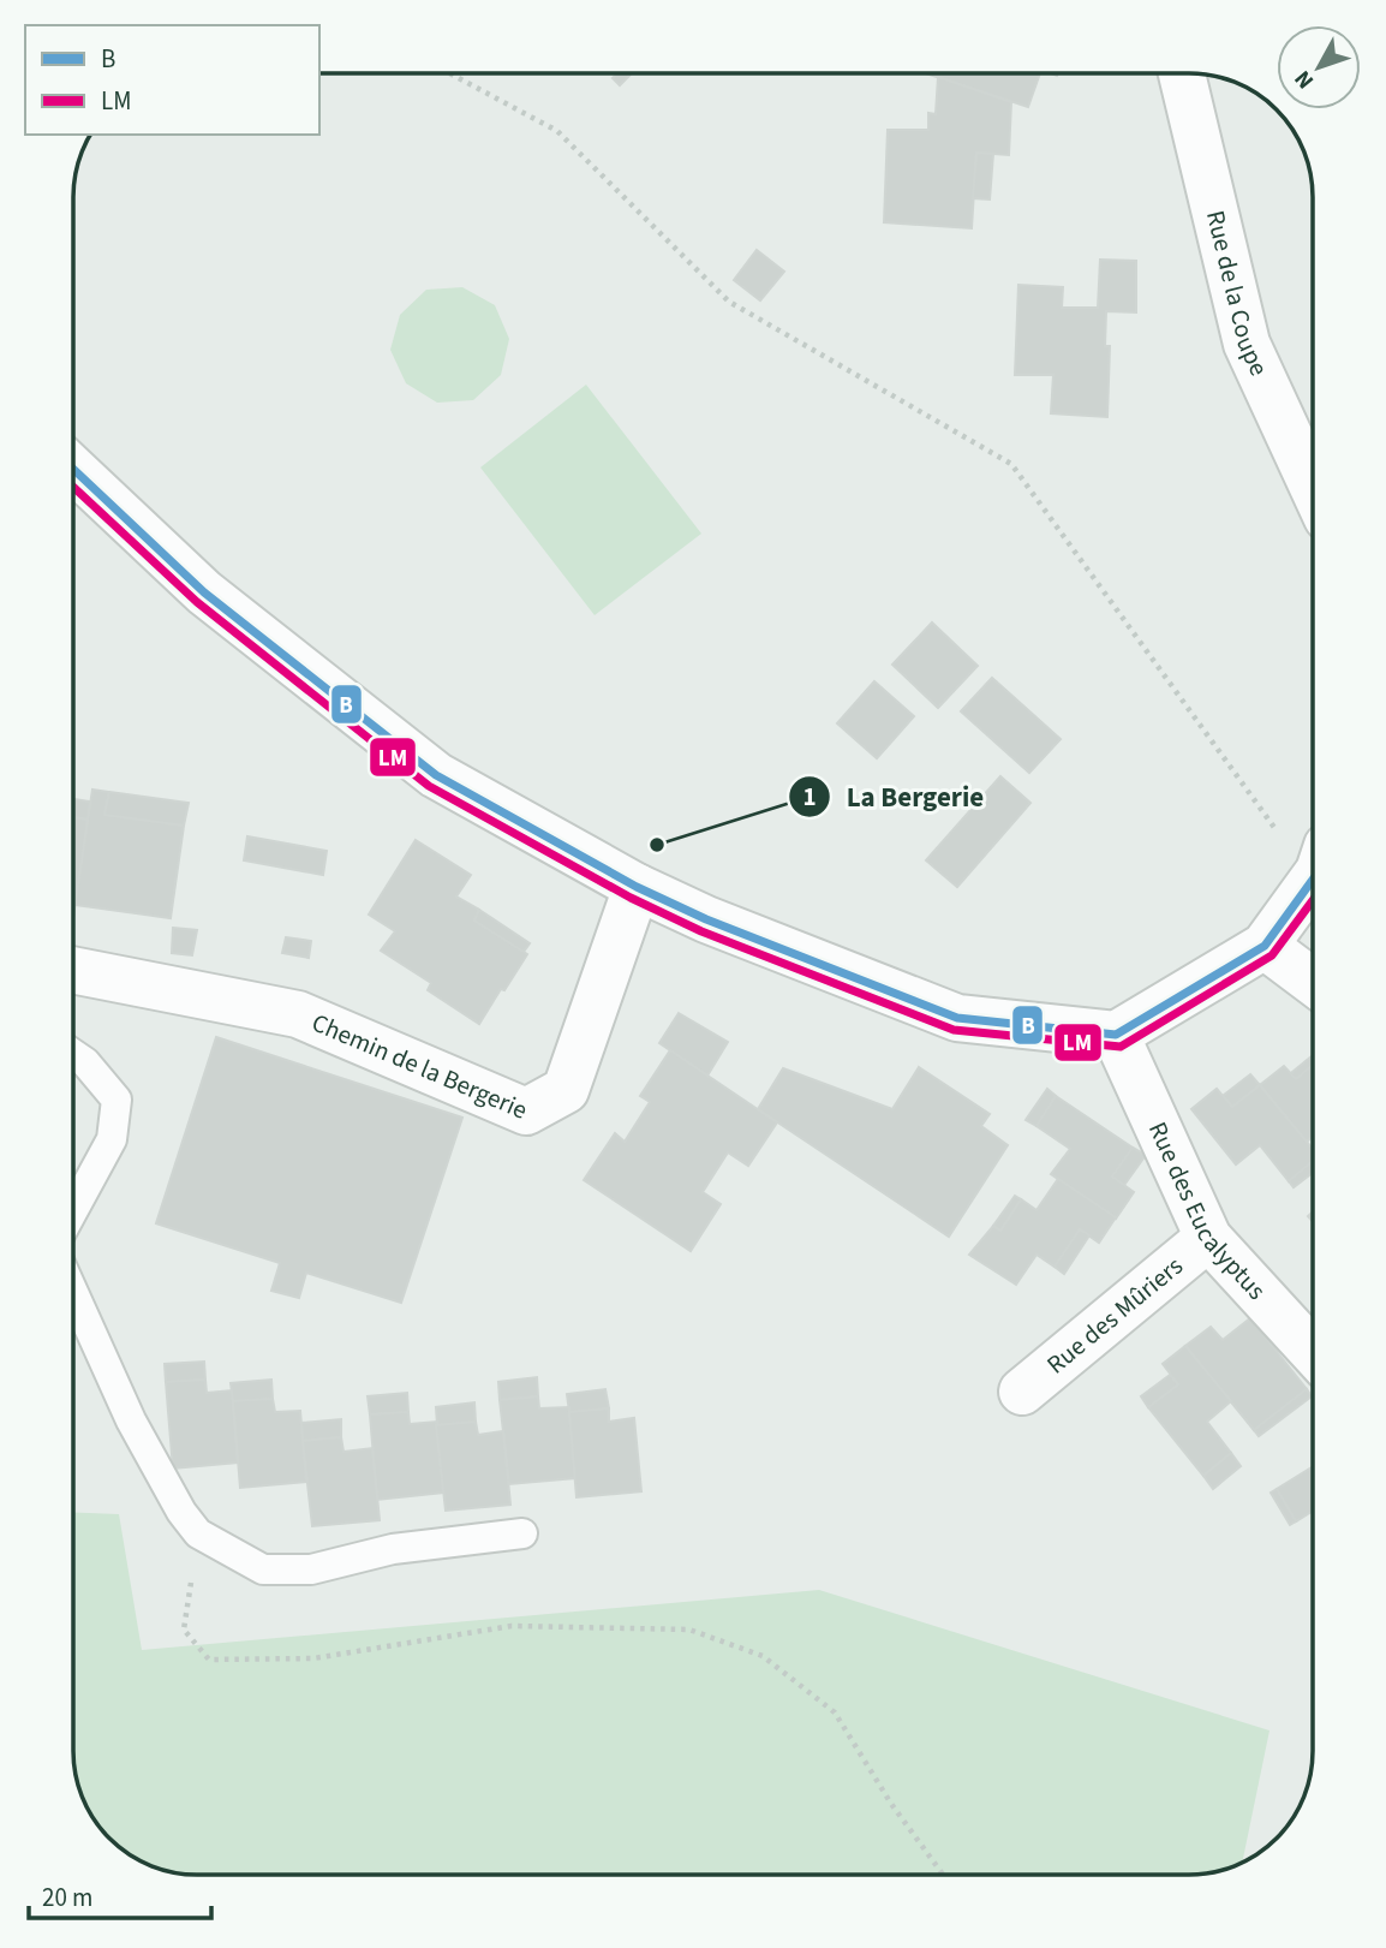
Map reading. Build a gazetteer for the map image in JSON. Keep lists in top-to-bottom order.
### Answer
{
  "streets": {
    "street": [
      "Rue de la Coupe",
      "Chemin de la Bergerie",
      "Rue des Eucalyptus",
      "Rue des Mûriers"
    ]
  },
  "crossings": [
    ["Rue des Eucalyptus", "Rue des Mûriers"]
  ],
  "places": ["La Bergerie"],
  "lines": ["transit line B", "transit line LM"],
  "legend": ["B", "LM"],
  "scale_bar": "20 m",
  "north": "bottom left"
}
